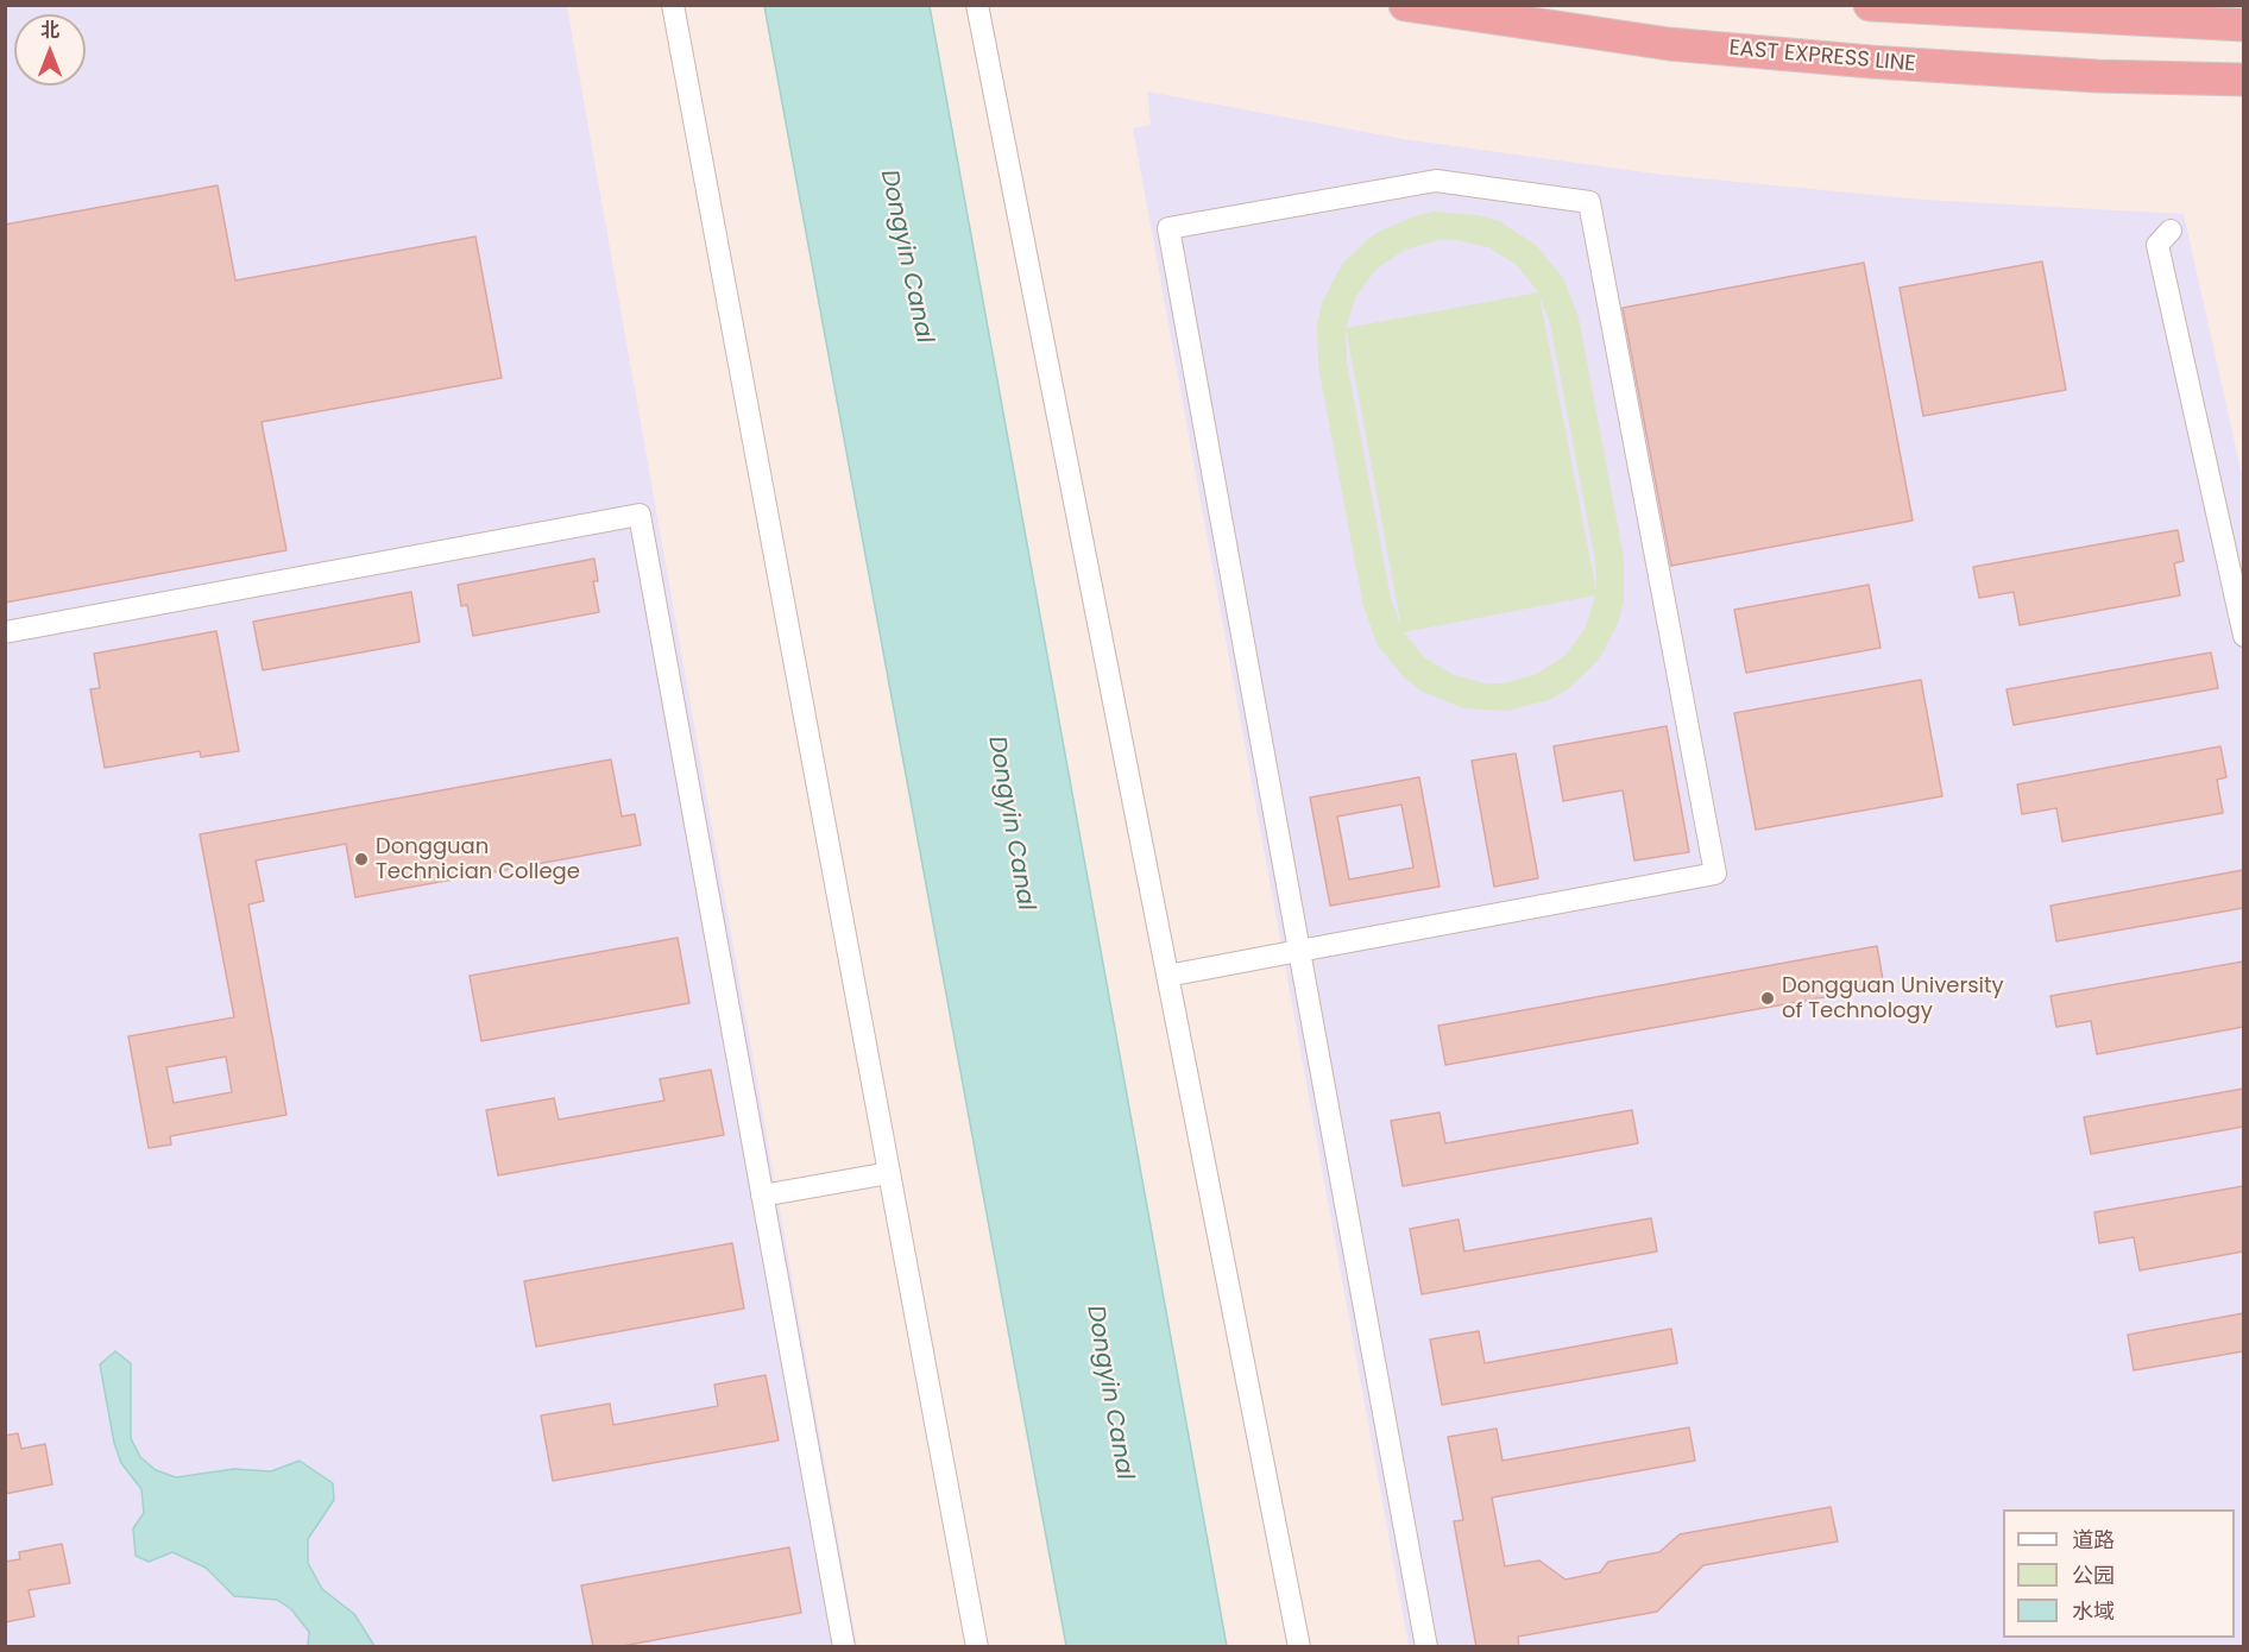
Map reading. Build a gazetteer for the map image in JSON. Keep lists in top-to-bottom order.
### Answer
{
  "streets": {
    "highway": ["EAST EXPRESS LINE"]
  },
  "water": ["Dongyin Canal"],
  "places": ["Dongguan Technician College", "Dongguan University of Technology"],
  "legend": ["道路", "公园", "水域"],
  "north": "top"
}
